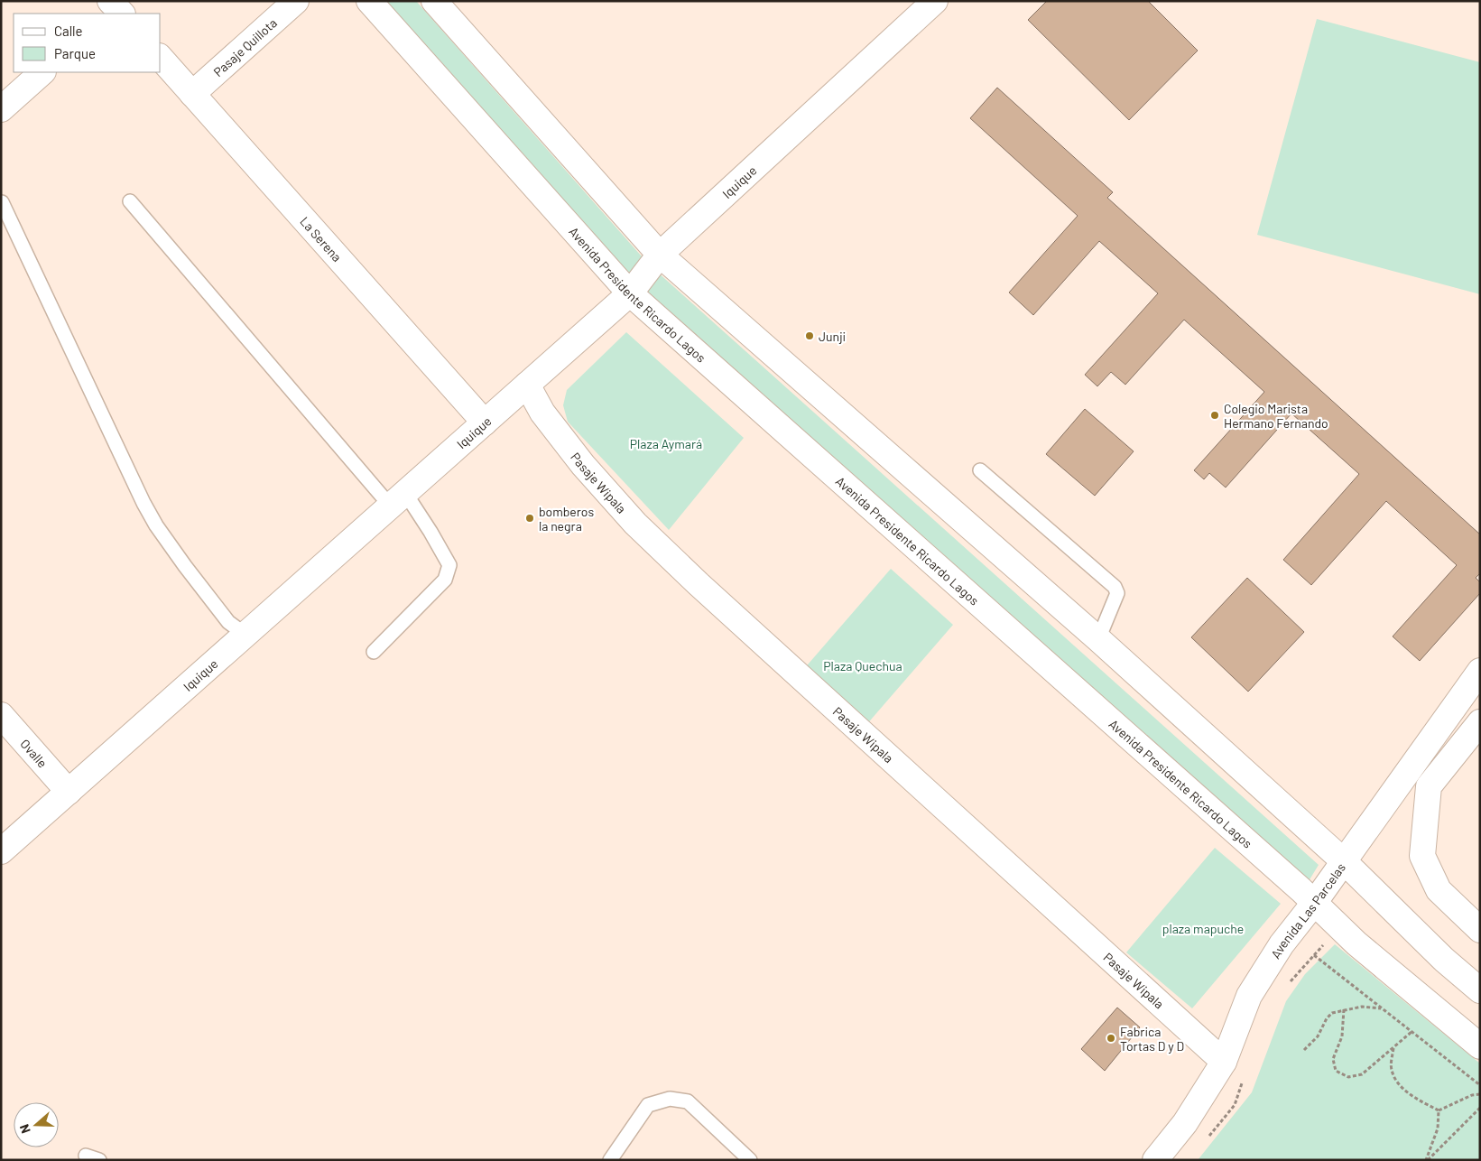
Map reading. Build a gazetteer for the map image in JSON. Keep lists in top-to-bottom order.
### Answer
{
  "streets": {
    "street": [
      "Pasaje Quillota",
      "Iquique",
      "La Serena",
      "Avenida Presidente Ricardo Lagos",
      "Pasaje Wipala",
      "Ovalle",
      "Avenida Las Parcelas"
    ]
  },
  "crossings": [
    ["Pasaje Quillota", "La Serena"],
    ["Iquique", "La Serena"],
    ["Iquique", "Avenida Presidente Ricardo Lagos"],
    ["Iquique", "Pasaje Wipala"],
    ["Iquique", "Ovalle"],
    ["Avenida Presidente Ricardo Lagos", "Avenida Las Parcelas"],
    ["Pasaje Wipala", "Avenida Las Parcelas"]
  ],
  "parks": ["Plaza Aymará", "Plaza Quechua", "plaza mapuche"],
  "places": [
    "Junji",
    "Colegio Marista Hermano Fernando",
    "bomberos la negra",
    "Fabrica Tortas D y D"
  ],
  "legend": ["Calle", "Parque"],
  "north": "left"
}
